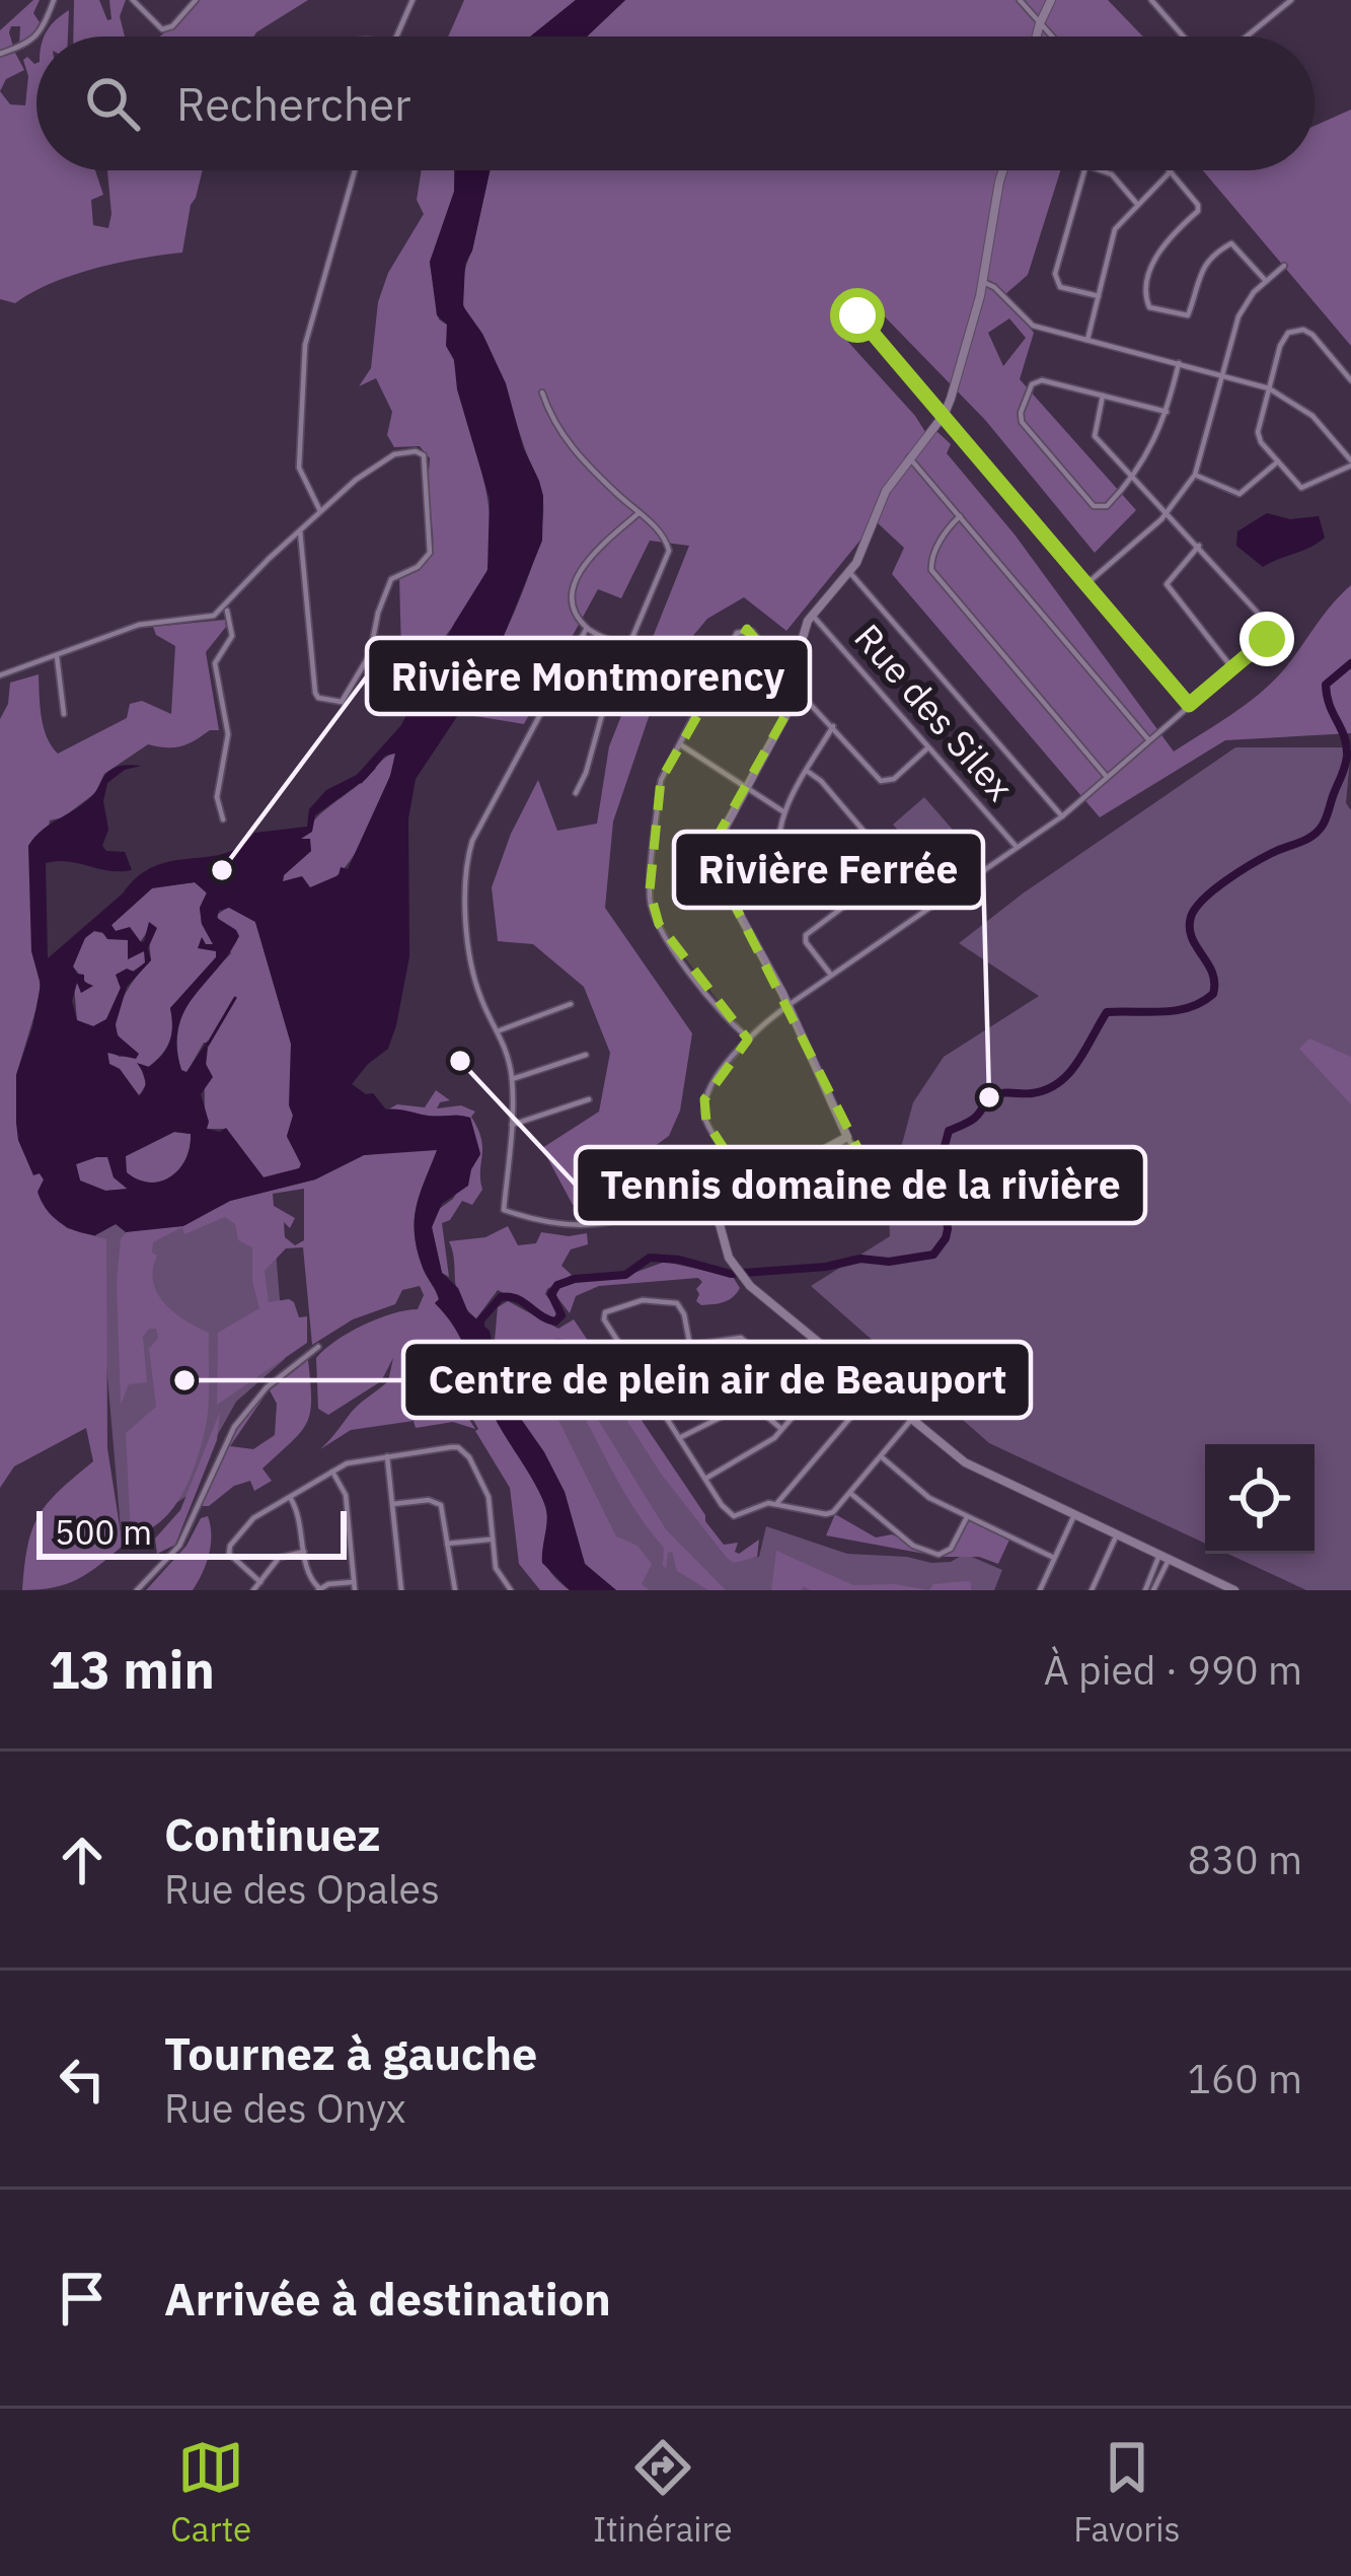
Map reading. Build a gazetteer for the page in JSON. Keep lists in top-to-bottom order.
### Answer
{
  "streets": {
    "street": ["Rue des Silex"]
  },
  "places": [
    "Rivière Montmorency",
    "Tennis domaine de la rivière",
    "Rivière Ferrée",
    "Centre de plein air de Beauport"
  ],
  "scale_bar": "500 m",
  "page": {
    "search": "Rechercher",
    "scale": "500 m",
    "heading": ["13 min", "À pied · 990 m"],
    "list": [
      ["Continuez", "Rue des Opales", "830 m"],
      ["Tournez à gauche", "Rue des Onyx", "160 m"],
      "Arrivée à destination"
    ],
    "nav": ["Carte", "Itinéraire", "Favoris"]
  }
}
